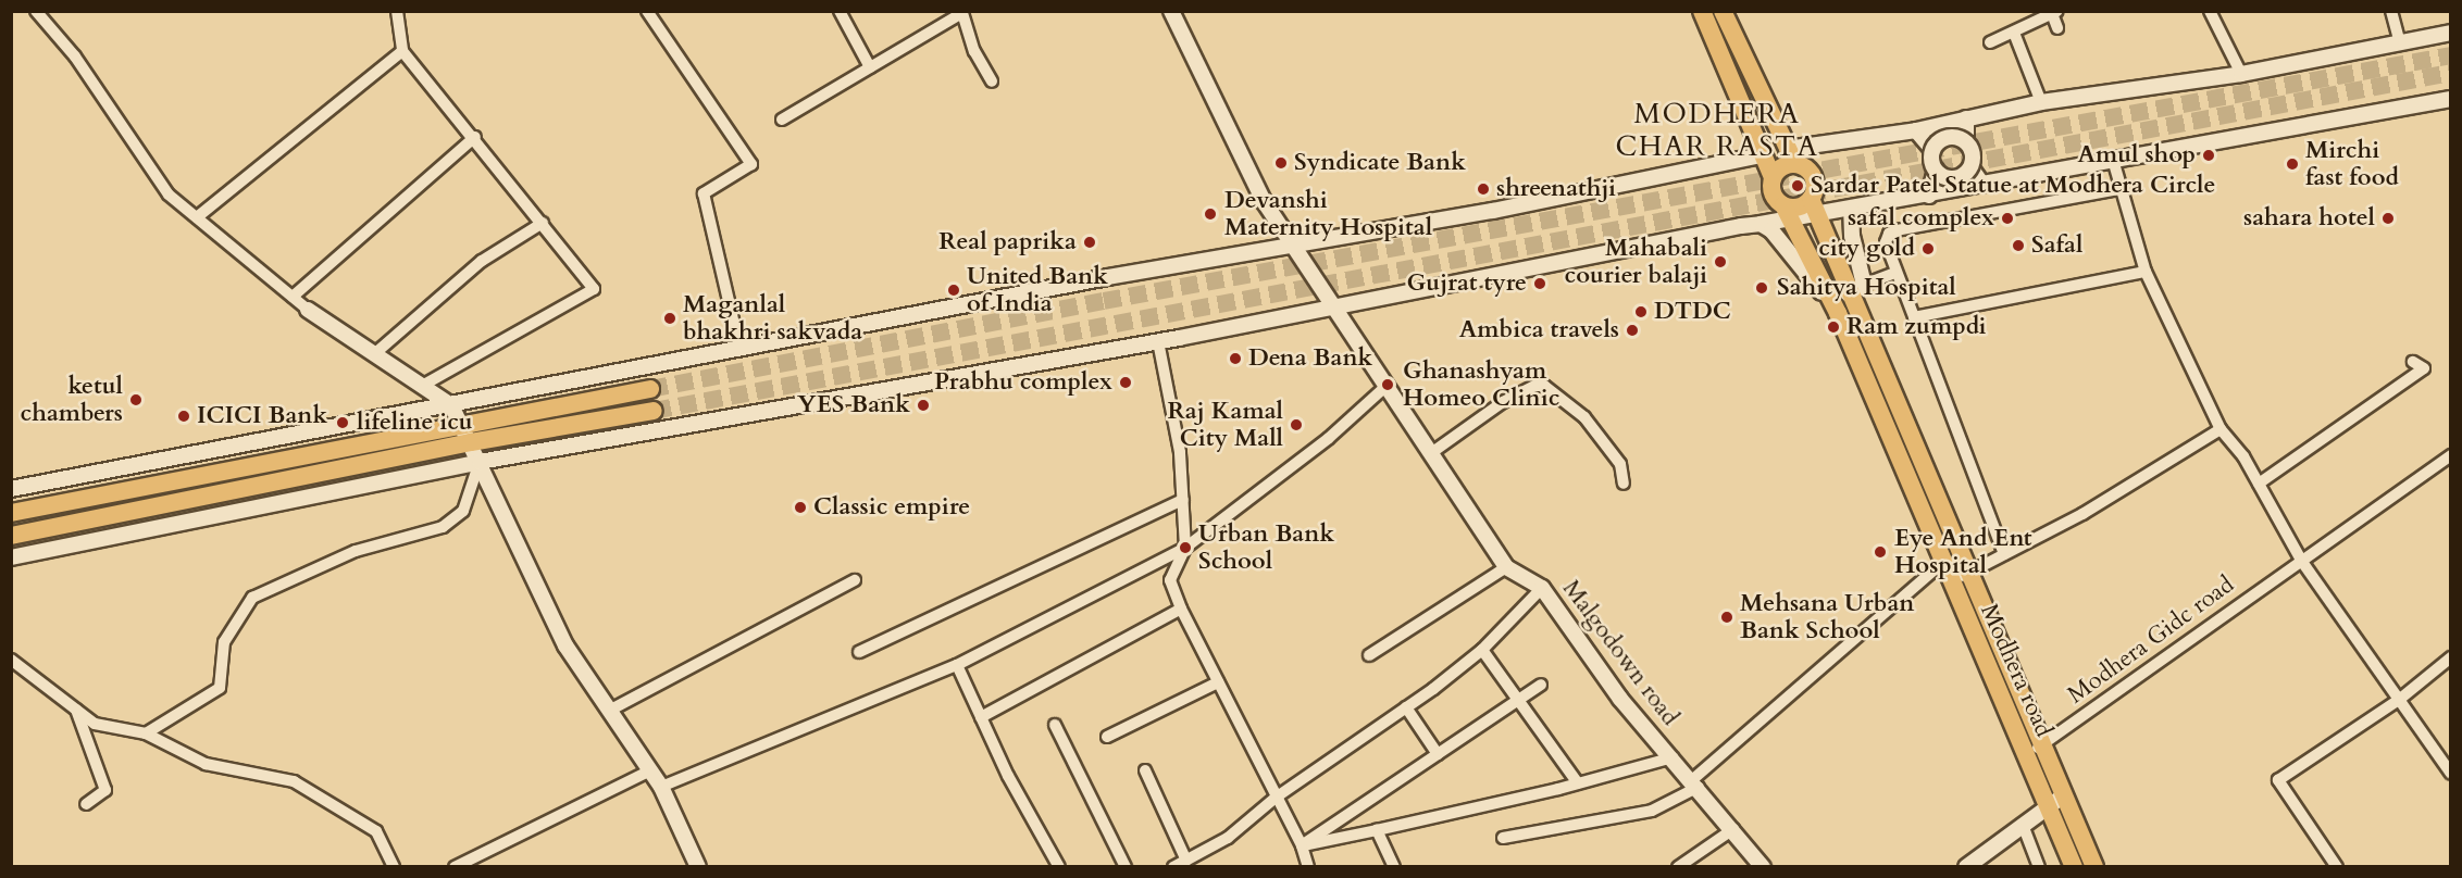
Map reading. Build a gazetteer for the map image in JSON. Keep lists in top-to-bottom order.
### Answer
{
  "streets": {
    "main road": ["Modhera road"],
    "street": ["Modhera Gidc road", "Malgodown road"]
  },
  "crossings": [
    ["Modhera Gidc road", "Modhera road"]
  ],
  "districts": ["MODHERA CHAR RASTA"],
  "places": [
    "Amul shop",
    "Syndicate Bank",
    "Mirchi fast food",
    "Sardar Patel Statue at Modhera Circle",
    "shreenathji",
    "Devanshi Maternity Hospital",
    "safal complex",
    "sahara hotel",
    "Real paprika",
    "Safal",
    "city gold",
    "Mahabali courier balaji",
    "Gujrat tyre",
    "Sahitya Hospital",
    "United Bank of India",
    "DTDC",
    "Maganlal bhakhri sakvada",
    "Ram zumpdi",
    "Ambica travels",
    "Dena Bank",
    "Prabhu complex",
    "Ghanashyam Homeo Clinic",
    "ketul chambers",
    "YES Bank",
    "ICICI Bank",
    "lifeline icu",
    "Raj Kamal City Mall",
    "Classic empire",
    "Urban Bank School",
    "Eye And Ent Hospital",
    "Mehsana Urban Bank School"
  ]
}
